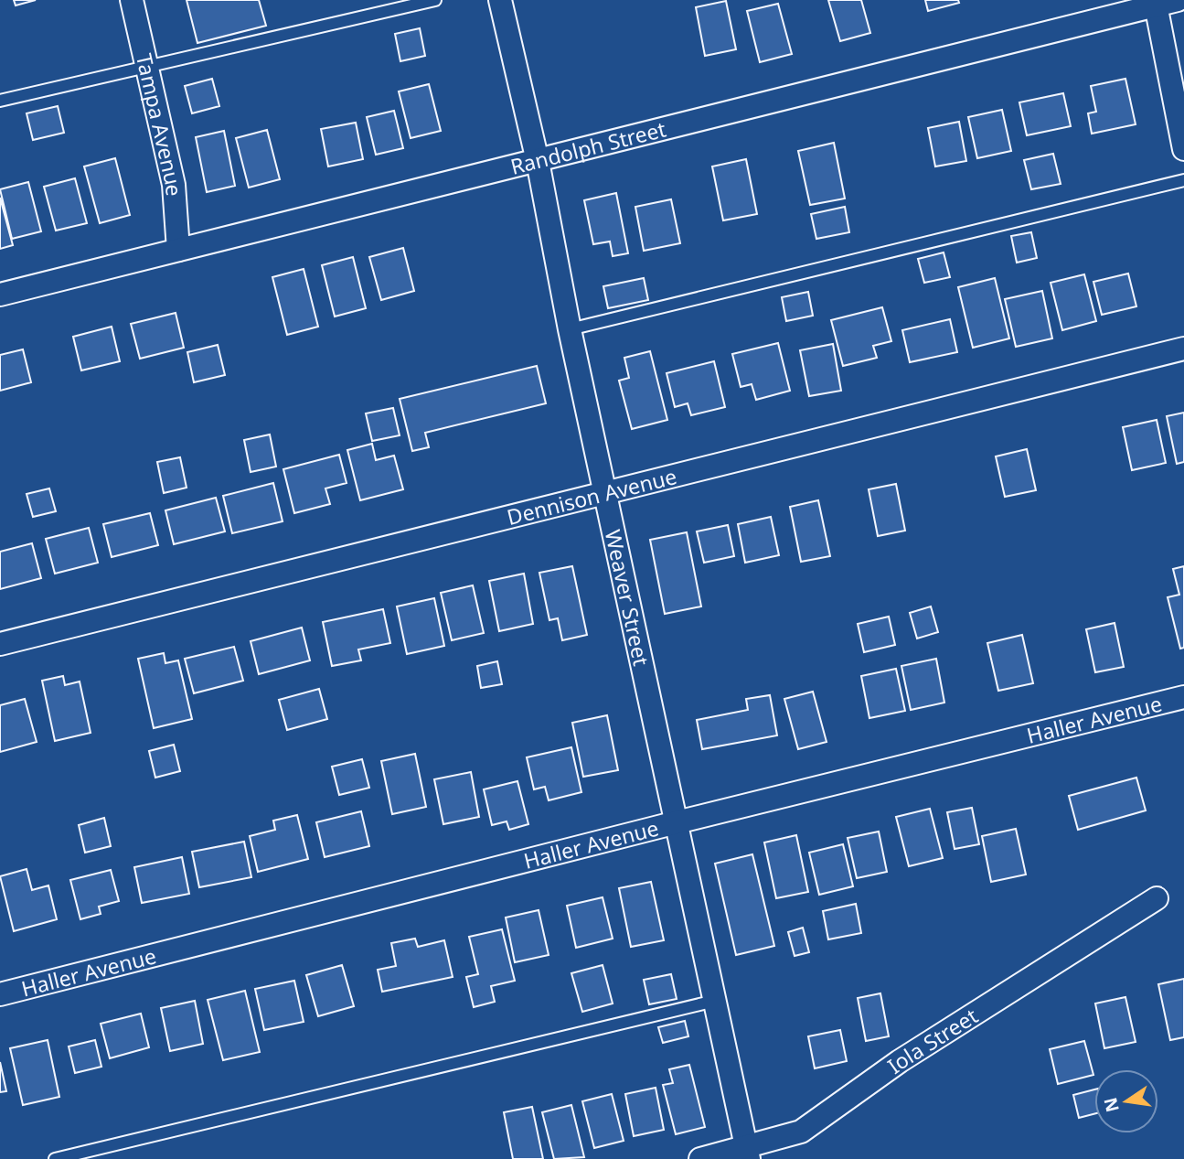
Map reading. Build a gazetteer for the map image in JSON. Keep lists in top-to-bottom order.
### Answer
{
  "streets": {
    "street": [
      "Tampa Avenue",
      "Randolph Street",
      "Dennison Avenue",
      "Weaver Street",
      "Haller Avenue",
      "Iola Street"
    ]
  },
  "crossings": [
    ["Tampa Avenue", "Randolph Street"],
    ["Randolph Street", "Weaver Street"],
    ["Dennison Avenue", "Weaver Street"],
    ["Weaver Street", "Haller Avenue"],
    ["Weaver Street", "Iola Street"]
  ],
  "north": "left"
}
